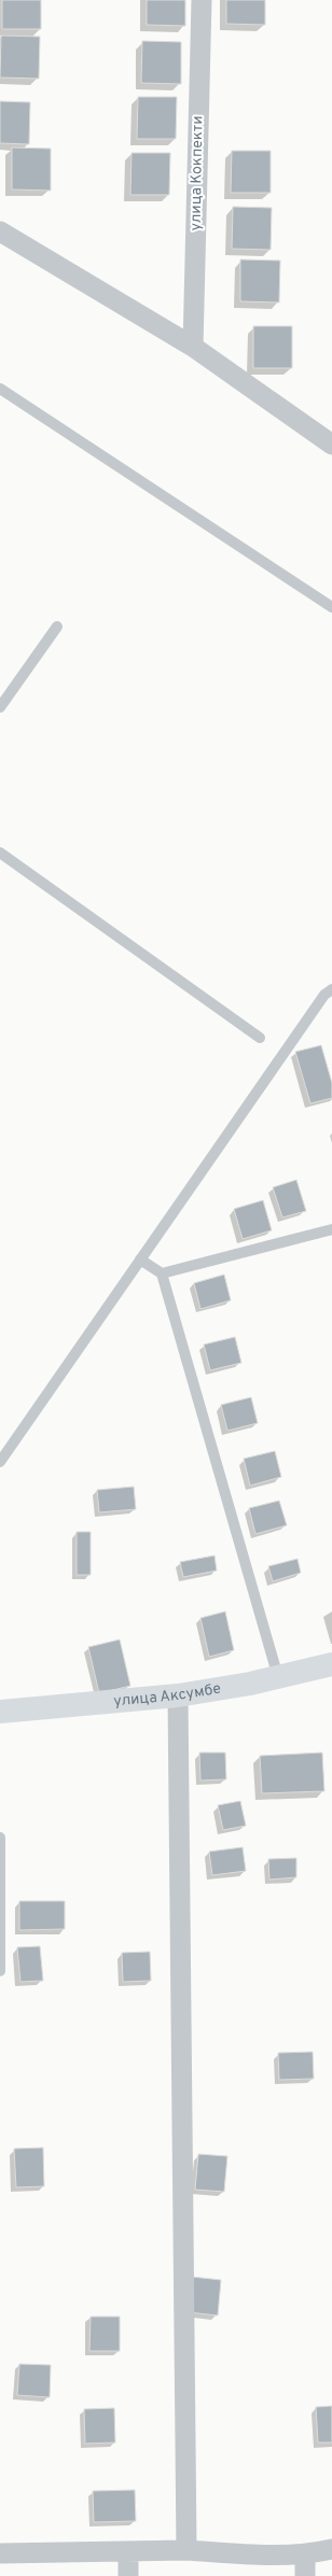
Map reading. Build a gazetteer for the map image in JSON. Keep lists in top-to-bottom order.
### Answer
{
  "streets": {
    "main road": ["улица Аксумбе"],
    "street": ["улица Кокпекти"]
  }
}
